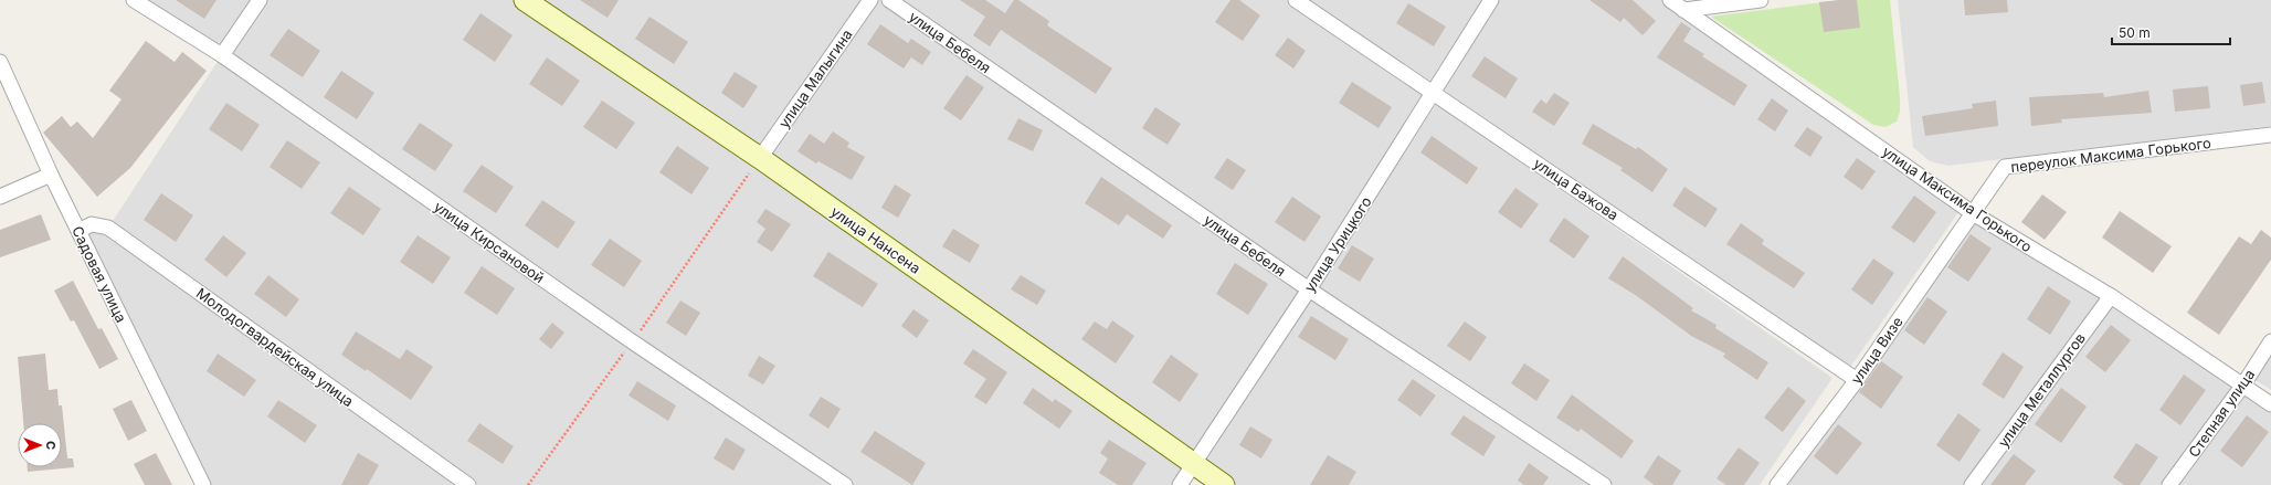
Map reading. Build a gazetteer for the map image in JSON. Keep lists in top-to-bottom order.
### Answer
{
  "streets": {
    "main road": ["улица Нансена"],
    "street": [
      "улица Бебеля",
      "улица Малыгина",
      "переулок Максима Горького",
      "улица Бажова",
      "улица Максима Горького",
      "улица Кирсановой",
      "улица Урицкого",
      "Садовая улица",
      "Молодогвардейская улица",
      "улица Визе",
      "улица Металлургов",
      "Степная улица"
    ]
  },
  "crossings": [
    ["улица Бебеля", "улица Урицкого"],
    ["улица Малыгина", "улица Нансена"],
    ["переулок Максима Горького", "улица Максима Горького"],
    ["переулок Максима Горького", "улица Визе"],
    ["улица Бажова", "улица Урицкого"],
    ["улица Бажова", "улица Визе"],
    ["улица Максима Горького", "улица Визе"],
    ["улица Максима Горького", "улица Металлургов"],
    ["улица Максима Горького", "Степная улица"],
    ["улица Нансена", "улица Урицкого"],
    ["Садовая улица", "Молодогвардейская улица"]
  ],
  "scale_bar": "50 m",
  "north": "right"
}
